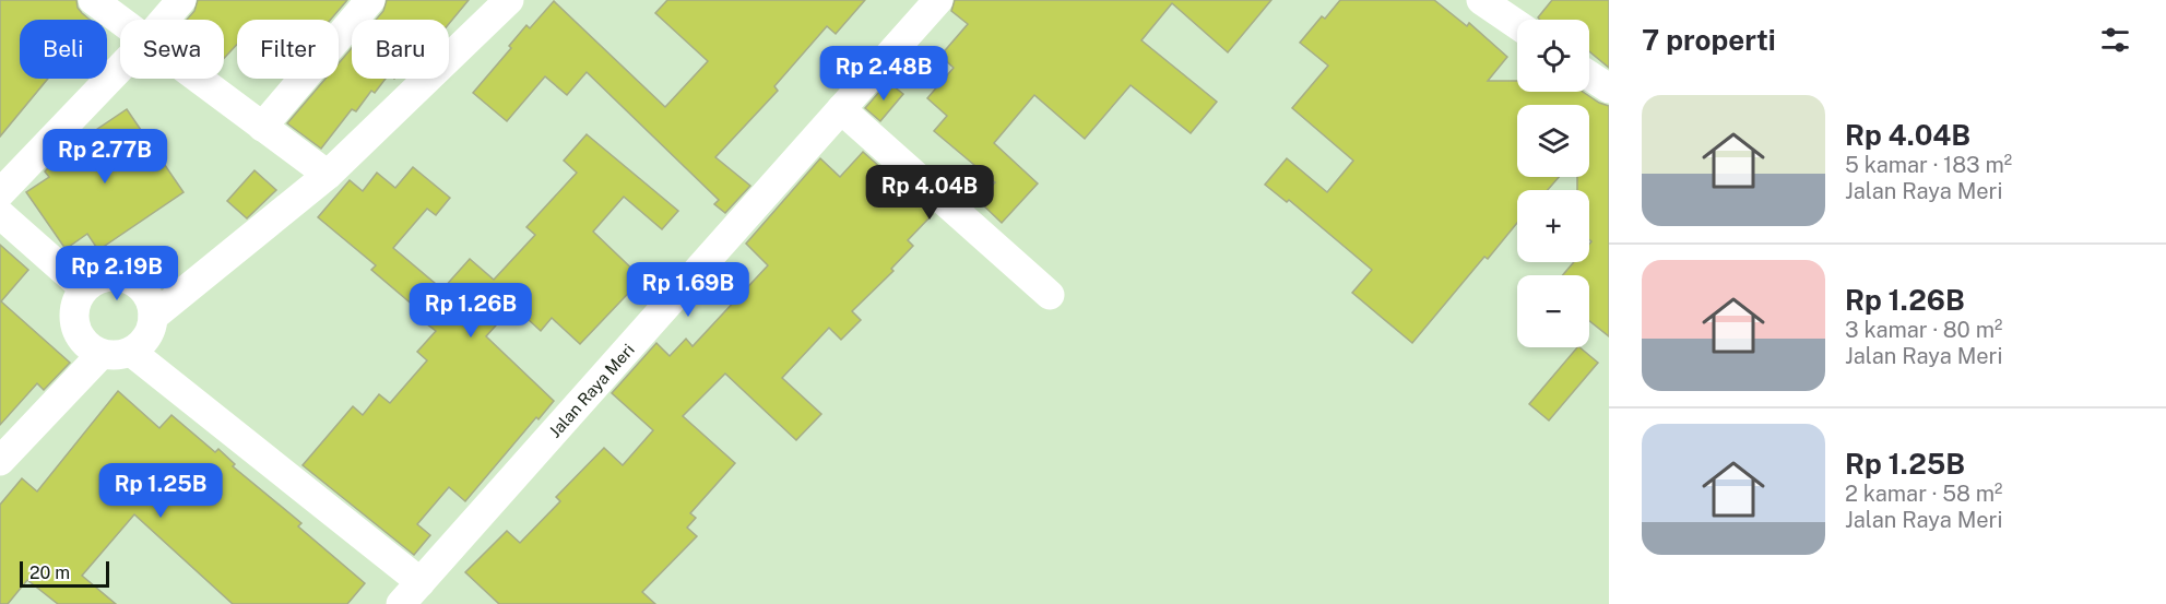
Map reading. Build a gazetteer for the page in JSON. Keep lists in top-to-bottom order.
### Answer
{
  "streets": {
    "street": ["Jalan Raya Meri"]
  },
  "scale_bar": "20 m",
  "page": {
    "heading": "7 properti",
    "map_buttons": ["+", "−"],
    "chip": [
      "Beli",
      "Sewa",
      "Filter",
      "Baru"
    ],
    "price": [
      "Rp 2.48B",
      "Rp 2.77B",
      "Rp 4.04B",
      "Rp 2.19B",
      "Rp 1.69B",
      "Rp 1.26B",
      "Rp 1.25B"
    ],
    "list": [
      {
        "name": "Rp 4.04B",
        "note": "5 kamar · 183 m² · Jalan Raya Meri"
      },
      {
        "name": "Rp 1.26B",
        "note": "3 kamar · 80 m² · Jalan Raya Meri"
      },
      {
        "name": "Rp 1.25B",
        "note": "2 kamar · 58 m² · Jalan Raya Meri"
      }
    ],
    "scale": "20 m"
  }
}
